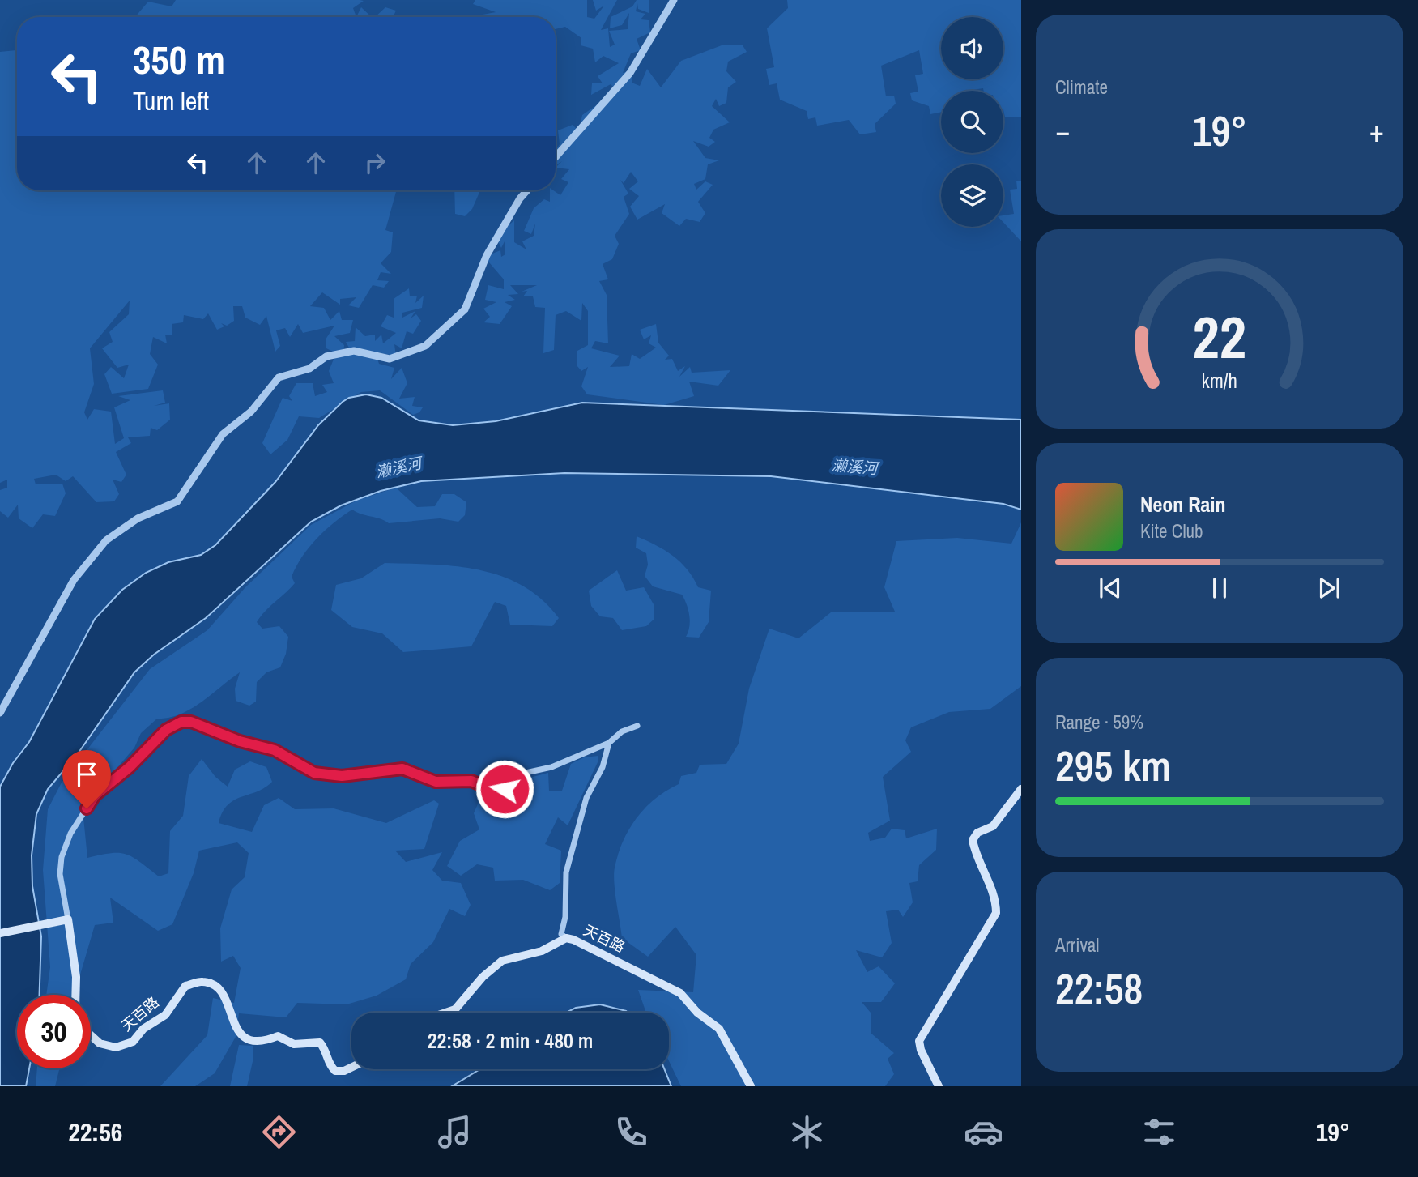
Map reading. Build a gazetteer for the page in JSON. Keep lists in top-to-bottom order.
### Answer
{
  "streets": {
    "main road": ["天百路"]
  },
  "water": ["濑溪河"],
  "page": {
    "tile": [
      "Climate",
      ["Range · 59%", "295 km"],
      ["Arrival", "22:58"]
    ],
    "turn": ["350 m", "Turn left"],
    "heat": ["−", "19°", "+"],
    "song": ["Neon Rain", "Kite Club"],
    "limit": "30",
    "trip": "22:58 · 2 min · 480 m",
    "tabs": ["22:56", "19°"],
    "gauge": ["22", "km/h"]
  }
}
